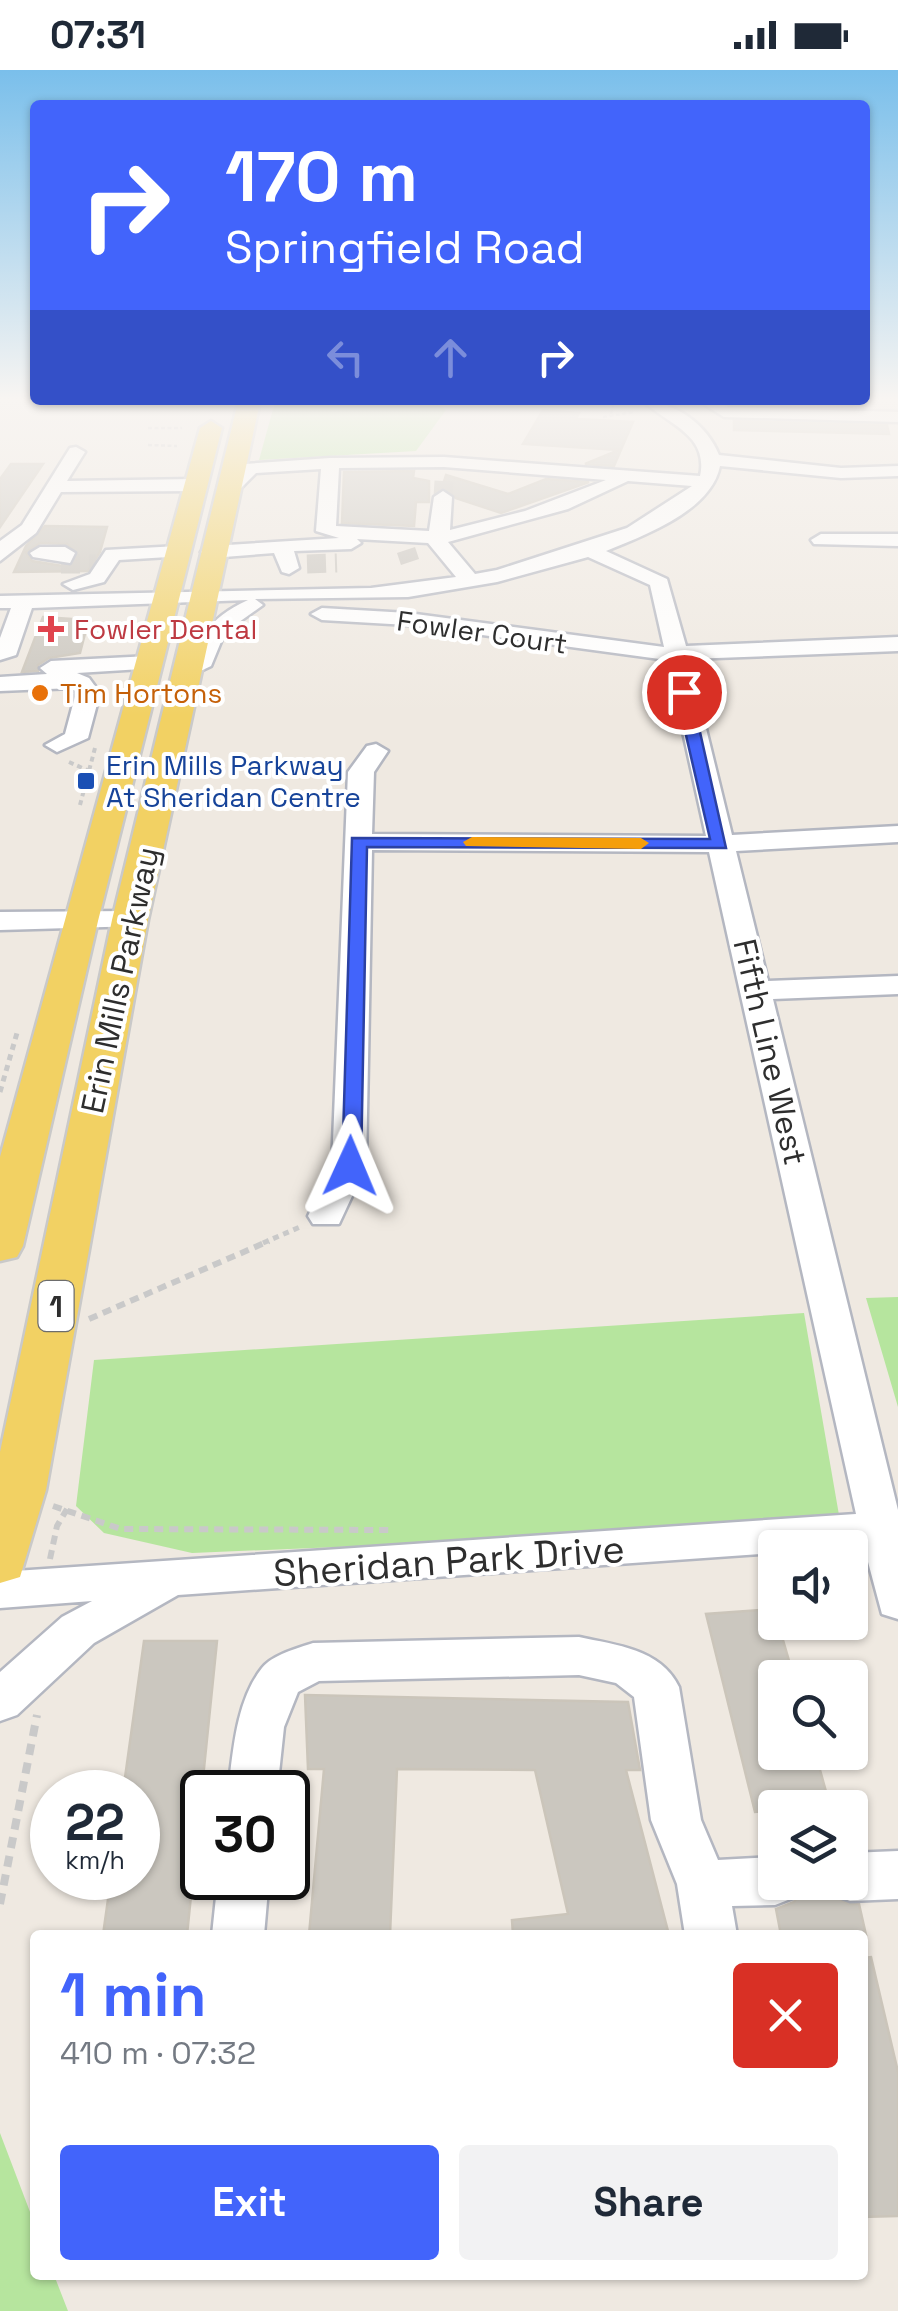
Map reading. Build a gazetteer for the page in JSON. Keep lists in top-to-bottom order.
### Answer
{
  "streets": {
    "main road": ["Erin Mills Parkway", "1"],
    "street": ["Fowler Court", "Fifth Line West", "Sheridan Park Drive"]
  },
  "crossings": [
    ["Fowler Court", "Fifth Line West"],
    ["Fifth Line West", "Sheridan Park Drive"]
  ],
  "places": {
    "health": ["Fowler Dental"],
    "other": ["Tim Hortons"],
    "transit": ["Erin Mills Parkway At Sheridan Centre"]
  },
  "page": {
    "status": "07:31",
    "turn": ["170 m", "Springfield Road"],
    "speed": "22 km/h",
    "limit": "30",
    "heading": ["1 min", "410 m · 07:32"],
    "buttons": ["Exit", "Share"]
  }
}
